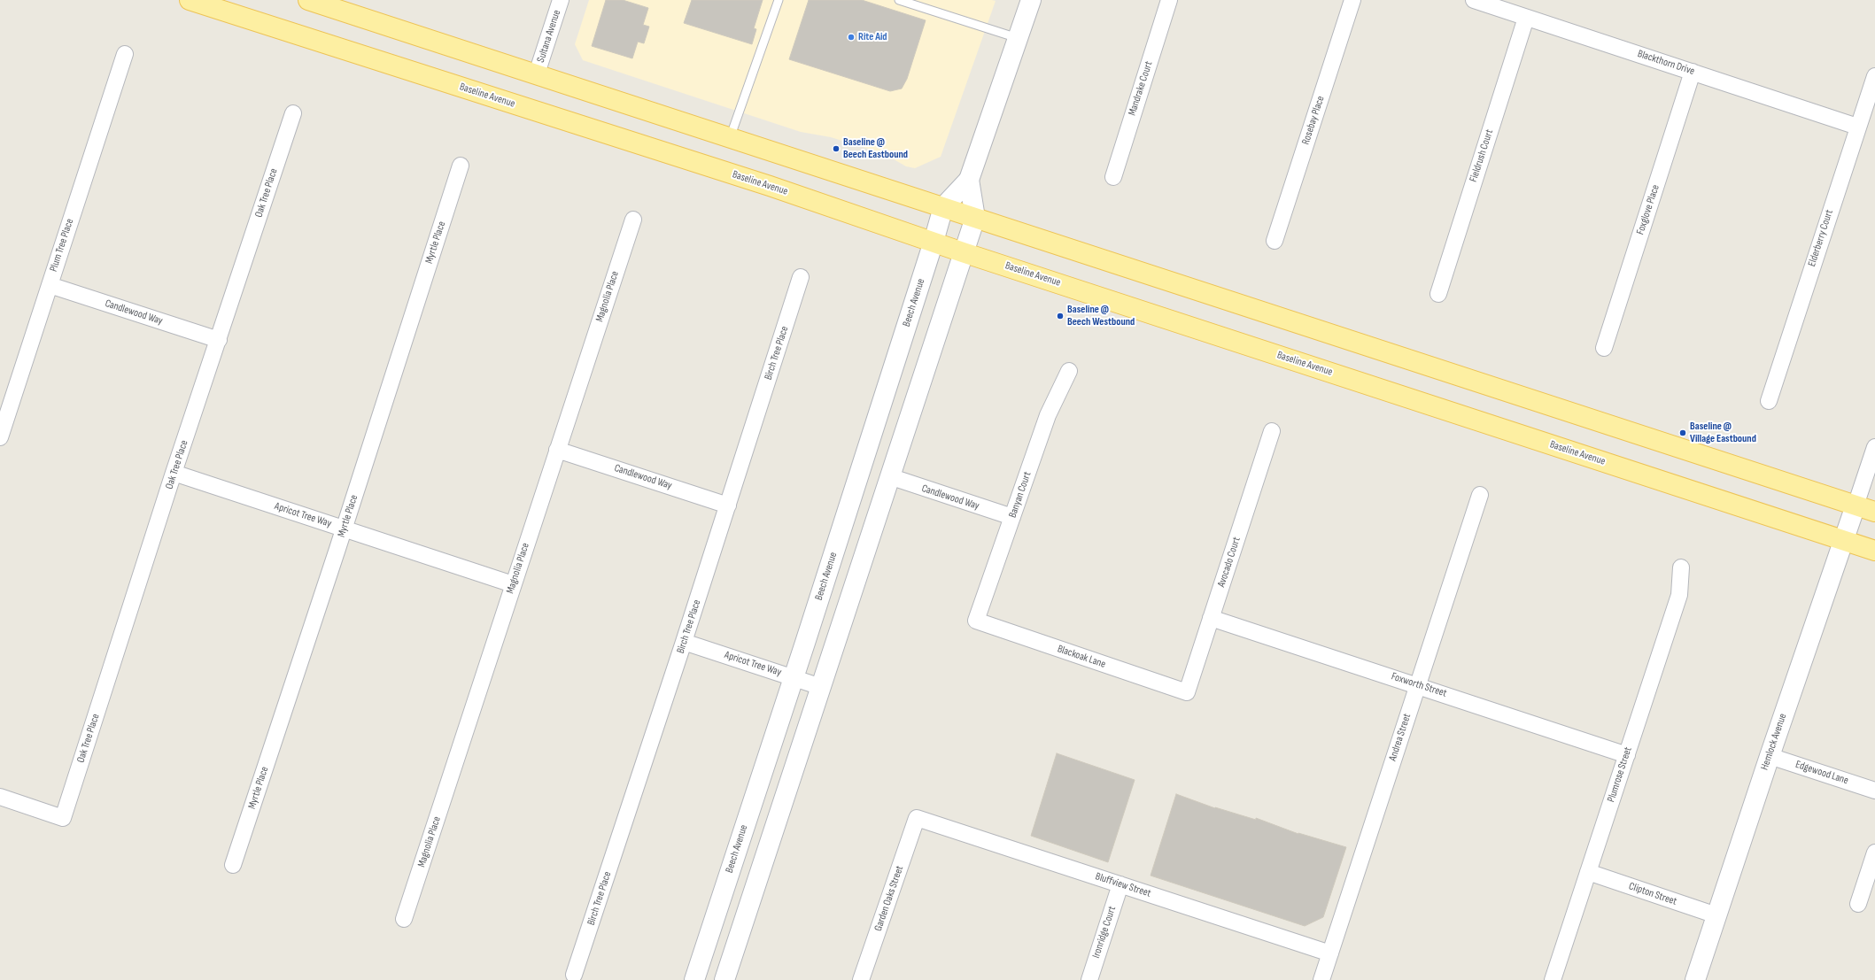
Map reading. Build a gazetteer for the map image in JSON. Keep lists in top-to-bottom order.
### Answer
{
  "streets": {
    "main road": ["Baseline Avenue", "Beech Avenue", "Hemlock Avenue"],
    "street": [
      "Sultana Avenue",
      "Blackthorn Drive",
      "Mandrake Court",
      "Rosebay Place",
      "Fieldrush Court",
      "Oak Tree Place",
      "Foxglove Place",
      "Elderberry Court",
      "Myrtle Place",
      "Plum Tree Place",
      "Magnolia Place",
      "Candlewood Way",
      "Birch Tree Place",
      "Banyan Court",
      "Apricot Tree Way",
      "Avocado Court",
      "Blackoak Lane",
      "Foxworth Street",
      "Andrea Street",
      "Edgewood Lane",
      "Plumrose Street",
      "Bluffview Street",
      "Clipton Street",
      "Garden Oaks Street",
      "Ironridge Court"
    ]
  },
  "crossings": [
    ["Blackthorn Drive", "Fieldrush Court"],
    ["Blackthorn Drive", "Foxglove Place"],
    ["Blackthorn Drive", "Elderberry Court"],
    ["Baseline Avenue", "Beech Avenue"],
    ["Baseline Avenue", "Hemlock Avenue"],
    ["Oak Tree Place", "Candlewood Way"],
    ["Oak Tree Place", "Apricot Tree Way"],
    ["Myrtle Place", "Apricot Tree Way"],
    ["Plum Tree Place", "Candlewood Way"],
    ["Magnolia Place", "Candlewood Way"],
    ["Magnolia Place", "Apricot Tree Way"],
    ["Beech Avenue", "Candlewood Way"],
    ["Beech Avenue", "Apricot Tree Way"],
    ["Candlewood Way", "Birch Tree Place"],
    ["Candlewood Way", "Banyan Court"],
    ["Birch Tree Place", "Apricot Tree Way"],
    ["Banyan Court", "Blackoak Lane"],
    ["Avocado Court", "Blackoak Lane"],
    ["Avocado Court", "Foxworth Street"],
    ["Foxworth Street", "Andrea Street"],
    ["Foxworth Street", "Plumrose Street"],
    ["Andrea Street", "Bluffview Street"],
    ["Hemlock Avenue", "Edgewood Lane"],
    ["Hemlock Avenue", "Clipton Street"],
    ["Plumrose Street", "Clipton Street"],
    ["Bluffview Street", "Garden Oaks Street"],
    ["Bluffview Street", "Ironridge Court"]
  ],
  "places": [
    "Rite Aid",
    "Baseline @ Beech Eastbound",
    "Baseline @ Beech Westbound",
    "Baseline @ Village Eastbound"
  ]
}
